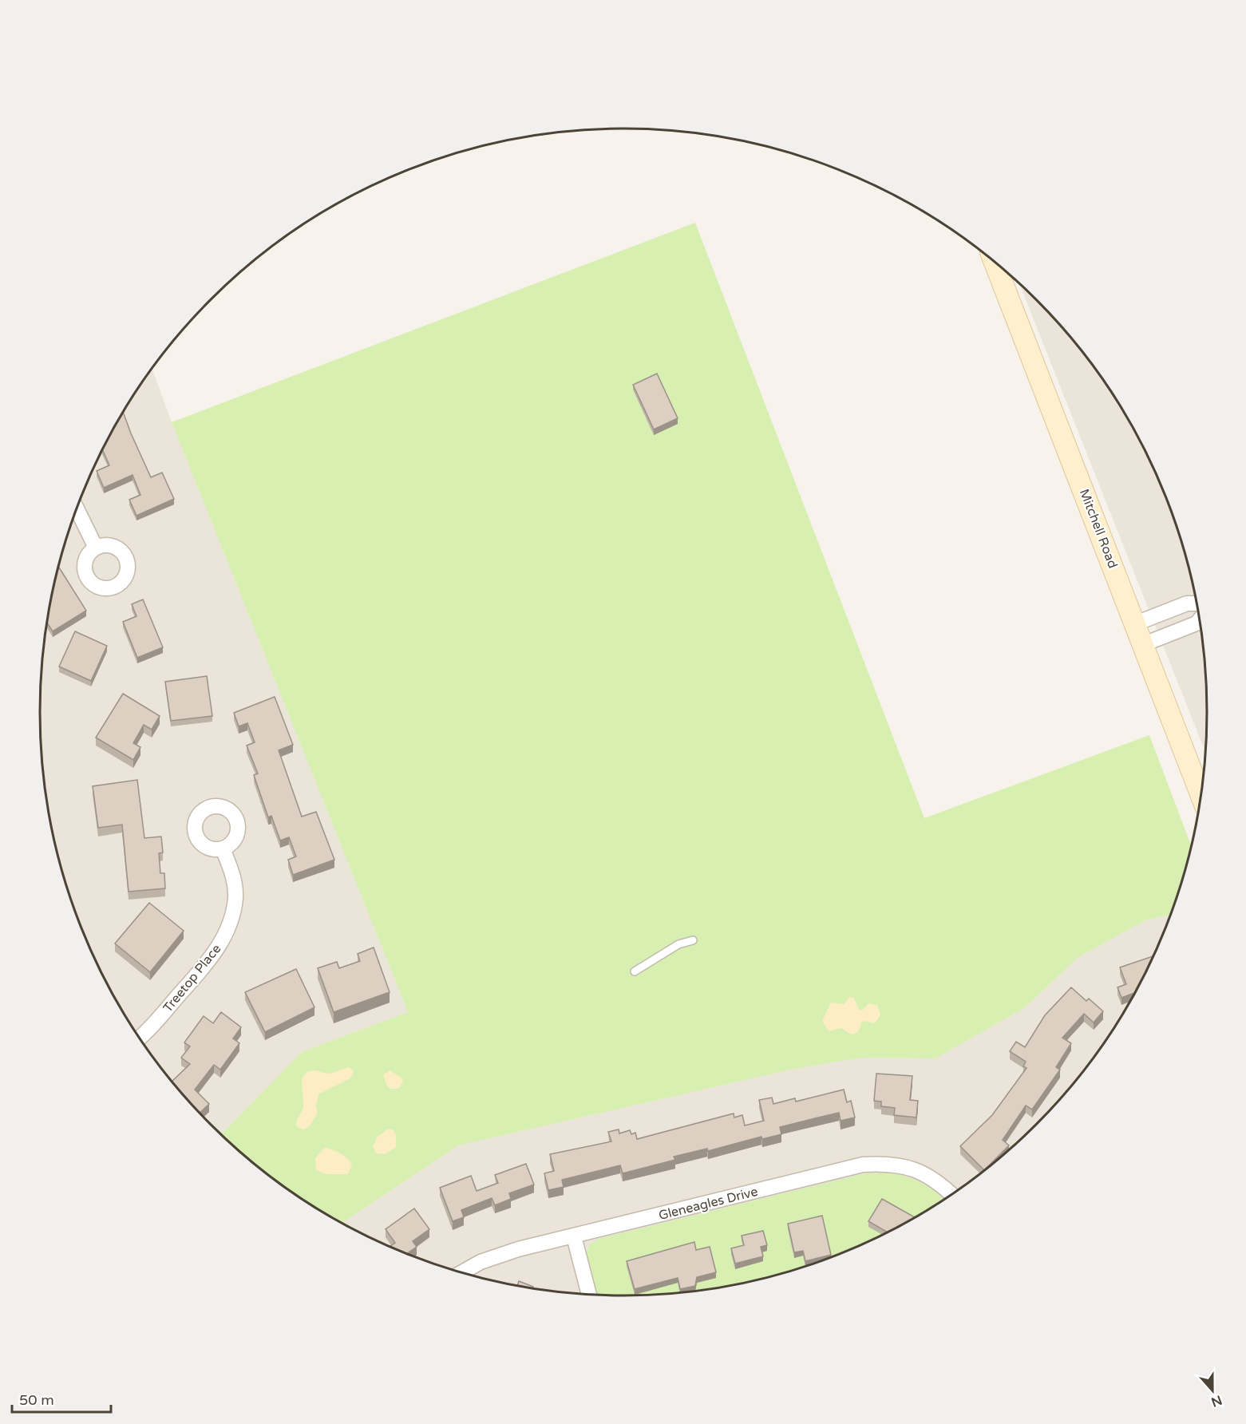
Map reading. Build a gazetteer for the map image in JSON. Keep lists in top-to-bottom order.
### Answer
{
  "streets": {
    "street": ["Mitchell Road", "Treetop Place", "Gleneagles Drive"]
  },
  "scale_bar": "50 m",
  "north": "bottom"
}
